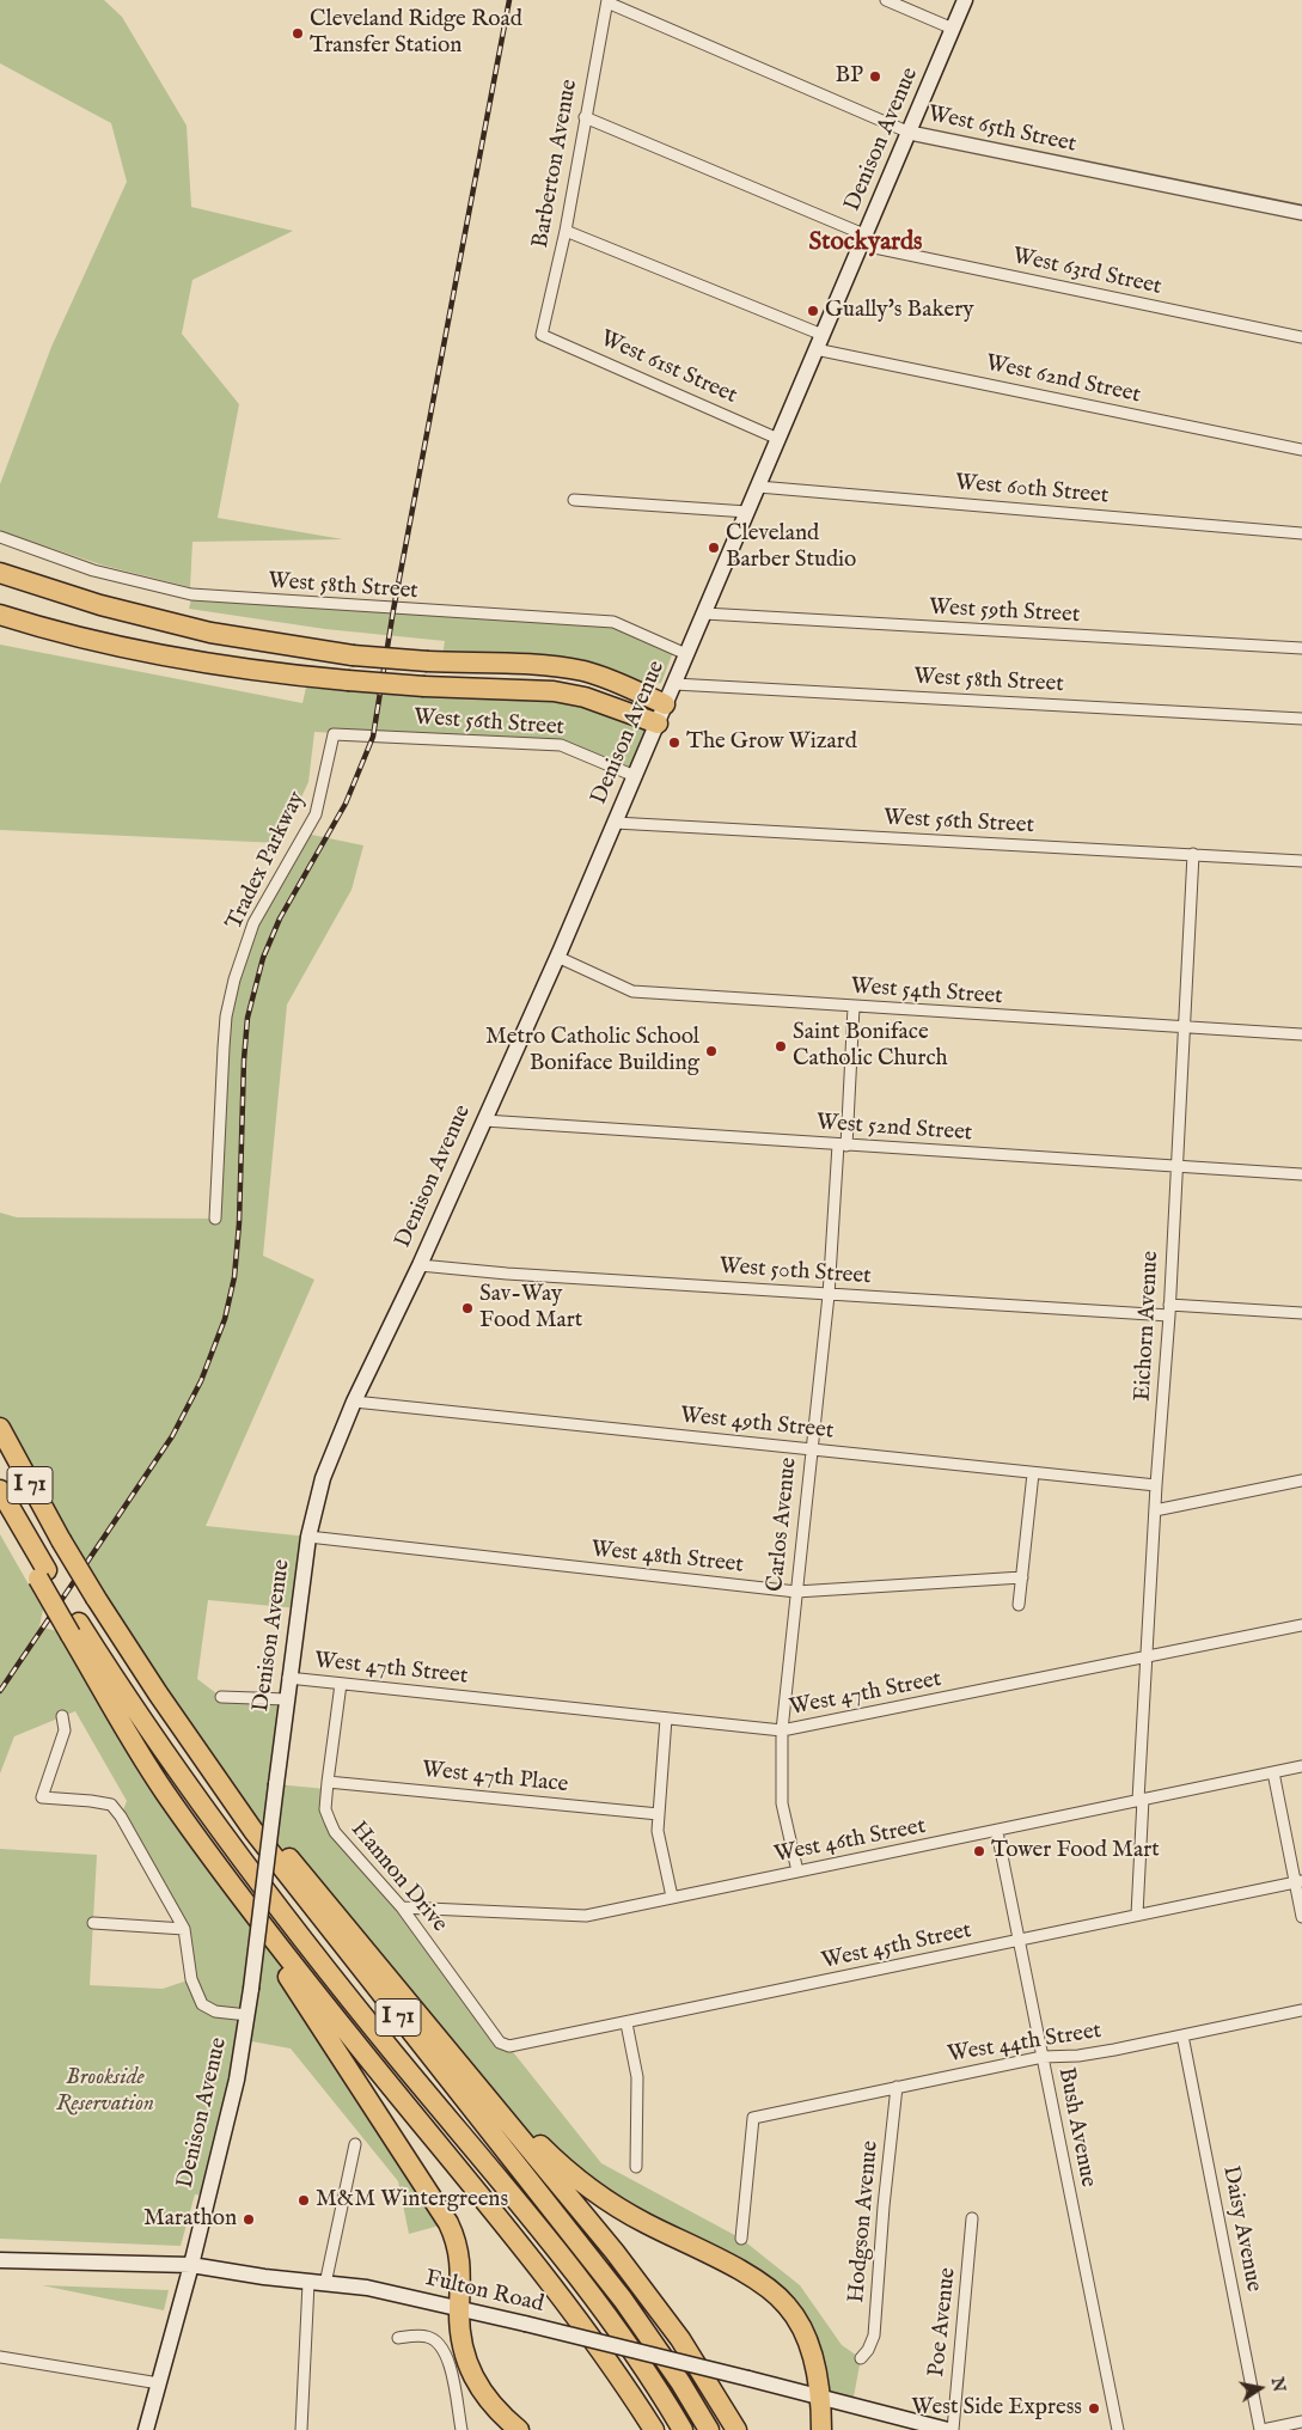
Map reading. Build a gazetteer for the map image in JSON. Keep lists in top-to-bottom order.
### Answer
{
  "streets": {
    "highway": ["I 71"],
    "main road": ["Denison Avenue", "Fulton Road"],
    "street": [
      "West 65th Street",
      "Barberton Avenue",
      "West 63rd Street",
      "West 61st Street",
      "West 62nd Street",
      "West 60th Street",
      "West 58th Street",
      "West 59th Street",
      "West 56th Street",
      "Tradex Parkway",
      "West 54th Street",
      "West 52nd Street",
      "West 50th Street",
      "Eichorn Avenue",
      "West 49th Street",
      "Carlos Avenue",
      "West 48th Street",
      "West 47th Street",
      "West 47th Place",
      "West 46th Street",
      "Hannon Drive",
      "West 45th Street",
      "West 44th Street",
      "Bush Avenue",
      "Hodgson Avenue",
      "Daisy Avenue",
      "Poe Avenue"
    ]
  },
  "crossings": [
    ["West 65th Street", "Denison Avenue"],
    ["West 65th Street", "Barberton Avenue"],
    ["Denison Avenue", "West 63rd Street"],
    ["Denison Avenue", "West 61st Street"],
    ["Denison Avenue", "West 62nd Street"],
    ["Denison Avenue", "West 60th Street"],
    ["Denison Avenue", "West 58th Street"],
    ["Denison Avenue", "West 59th Street"],
    ["Denison Avenue", "West 56th Street"],
    ["Denison Avenue", "West 54th Street"],
    ["Denison Avenue", "West 52nd Street"],
    ["Denison Avenue", "West 50th Street"],
    ["Denison Avenue", "West 49th Street"],
    ["Denison Avenue", "West 48th Street"],
    ["Denison Avenue", "West 47th Street"],
    ["Denison Avenue", "Fulton Road"],
    ["Barberton Avenue", "West 63rd Street"],
    ["Barberton Avenue", "West 61st Street"],
    ["West 56th Street", "Tradex Parkway"],
    ["West 56th Street", "Eichorn Avenue"],
    ["West 54th Street", "Eichorn Avenue"],
    ["West 54th Street", "Carlos Avenue"],
    ["West 52nd Street", "Eichorn Avenue"],
    ["West 52nd Street", "Carlos Avenue"],
    ["West 50th Street", "Eichorn Avenue"],
    ["West 50th Street", "Carlos Avenue"],
    ["Eichorn Avenue", "West 49th Street"],
    ["Eichorn Avenue", "West 47th Street"],
    ["Eichorn Avenue", "West 46th Street"],
    ["Eichorn Avenue", "West 45th Street"],
    ["West 49th Street", "Carlos Avenue"],
    ["Carlos Avenue", "West 48th Street"],
    ["Carlos Avenue", "West 47th Street"],
    ["Carlos Avenue", "West 46th Street"],
    ["West 47th Street", "Hannon Drive"],
    ["West 47th Place", "Hannon Drive"],
    ["West 46th Street", "Hannon Drive"],
    ["West 46th Street", "Bush Avenue"],
    ["Hannon Drive", "West 45th Street"],
    ["West 45th Street", "Bush Avenue"],
    ["West 44th Street", "Bush Avenue"],
    ["West 44th Street", "Hodgson Avenue"],
    ["West 44th Street", "Daisy Avenue"]
  ],
  "districts": ["Stockyards"],
  "parks": ["Brookside Reservation"],
  "places": [
    "Cleveland Ridge Road Transfer Station",
    "BP",
    "Gually's Bakery",
    "Cleveland Barber Studio",
    "The Grow Wizard",
    "Saint Boniface Catholic Church",
    "Metro Catholic School Boniface Building",
    "Sav-Way Food Mart",
    "Tower Food Mart",
    "M&M Wintergreens",
    "Marathon",
    "West Side Express"
  ],
  "north": "right"
}
